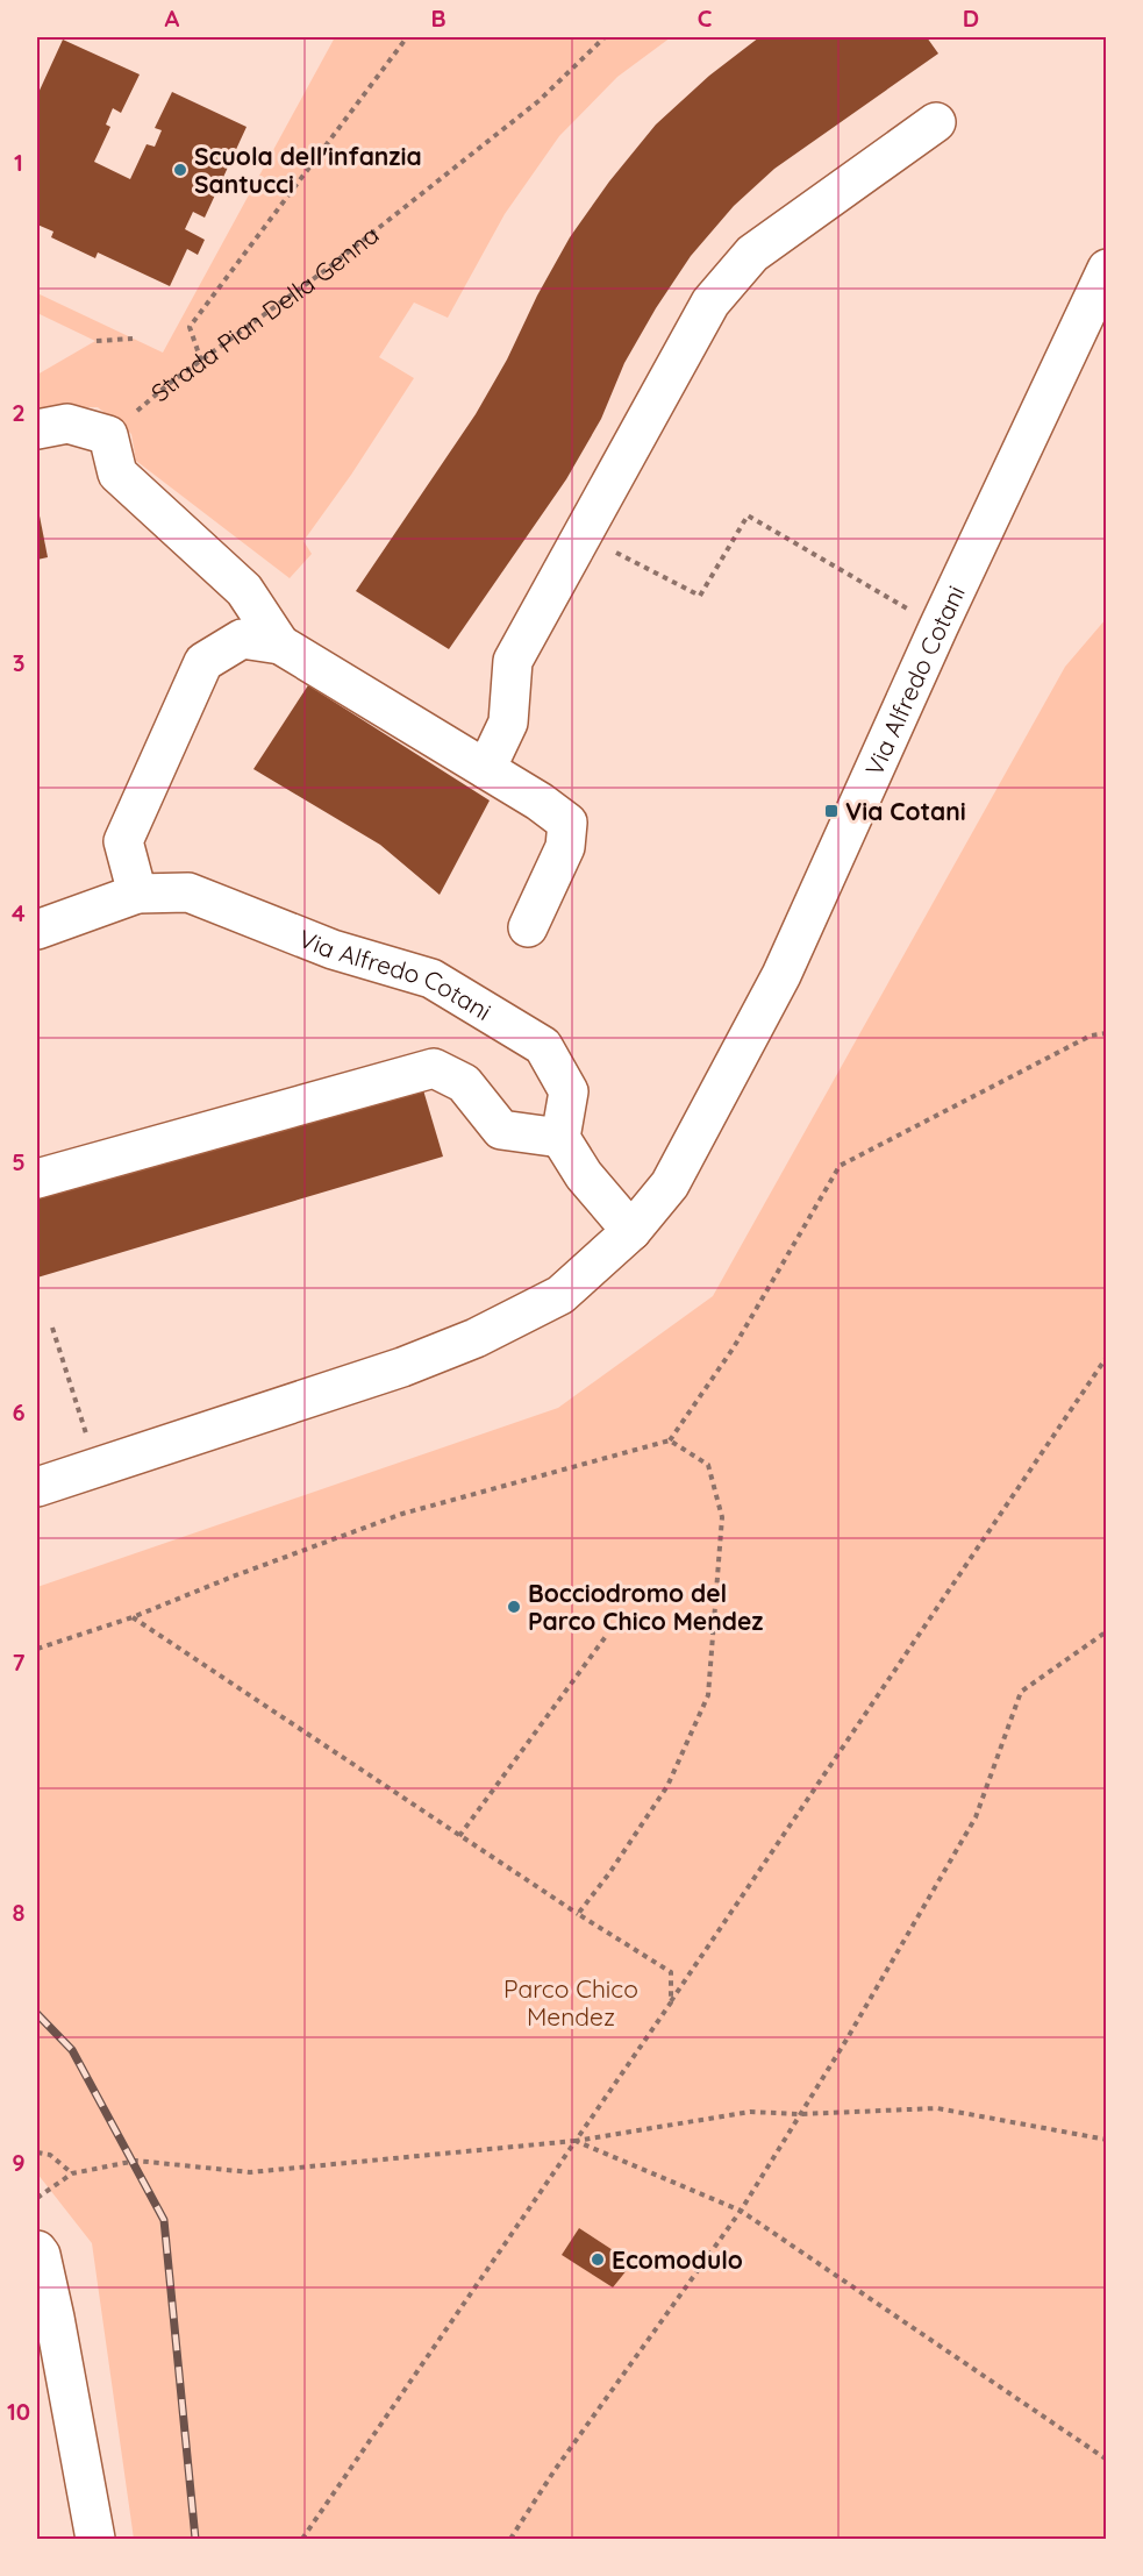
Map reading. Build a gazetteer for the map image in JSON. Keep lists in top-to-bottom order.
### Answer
{
  "streets": {
    "street": ["Via Alfredo Cotani"],
    "path": ["Strada Pian Della Genna"]
  },
  "parks": ["Parco Chico Mendez"],
  "places": {
    "other": ["Scuola dell'infanzia Santucci", "Bocciodromo del Parco Chico Mendez", "Ecomodulo"],
    "transit": ["Via Cotani"]
  },
  "grid": {
    "columns": [
      "A",
      "B",
      "C",
      "D"
    ],
    "rows": [
      "1",
      "2",
      "3",
      "4",
      "5",
      "6",
      "7",
      "8",
      "9",
      "10"
    ]
  }
}
